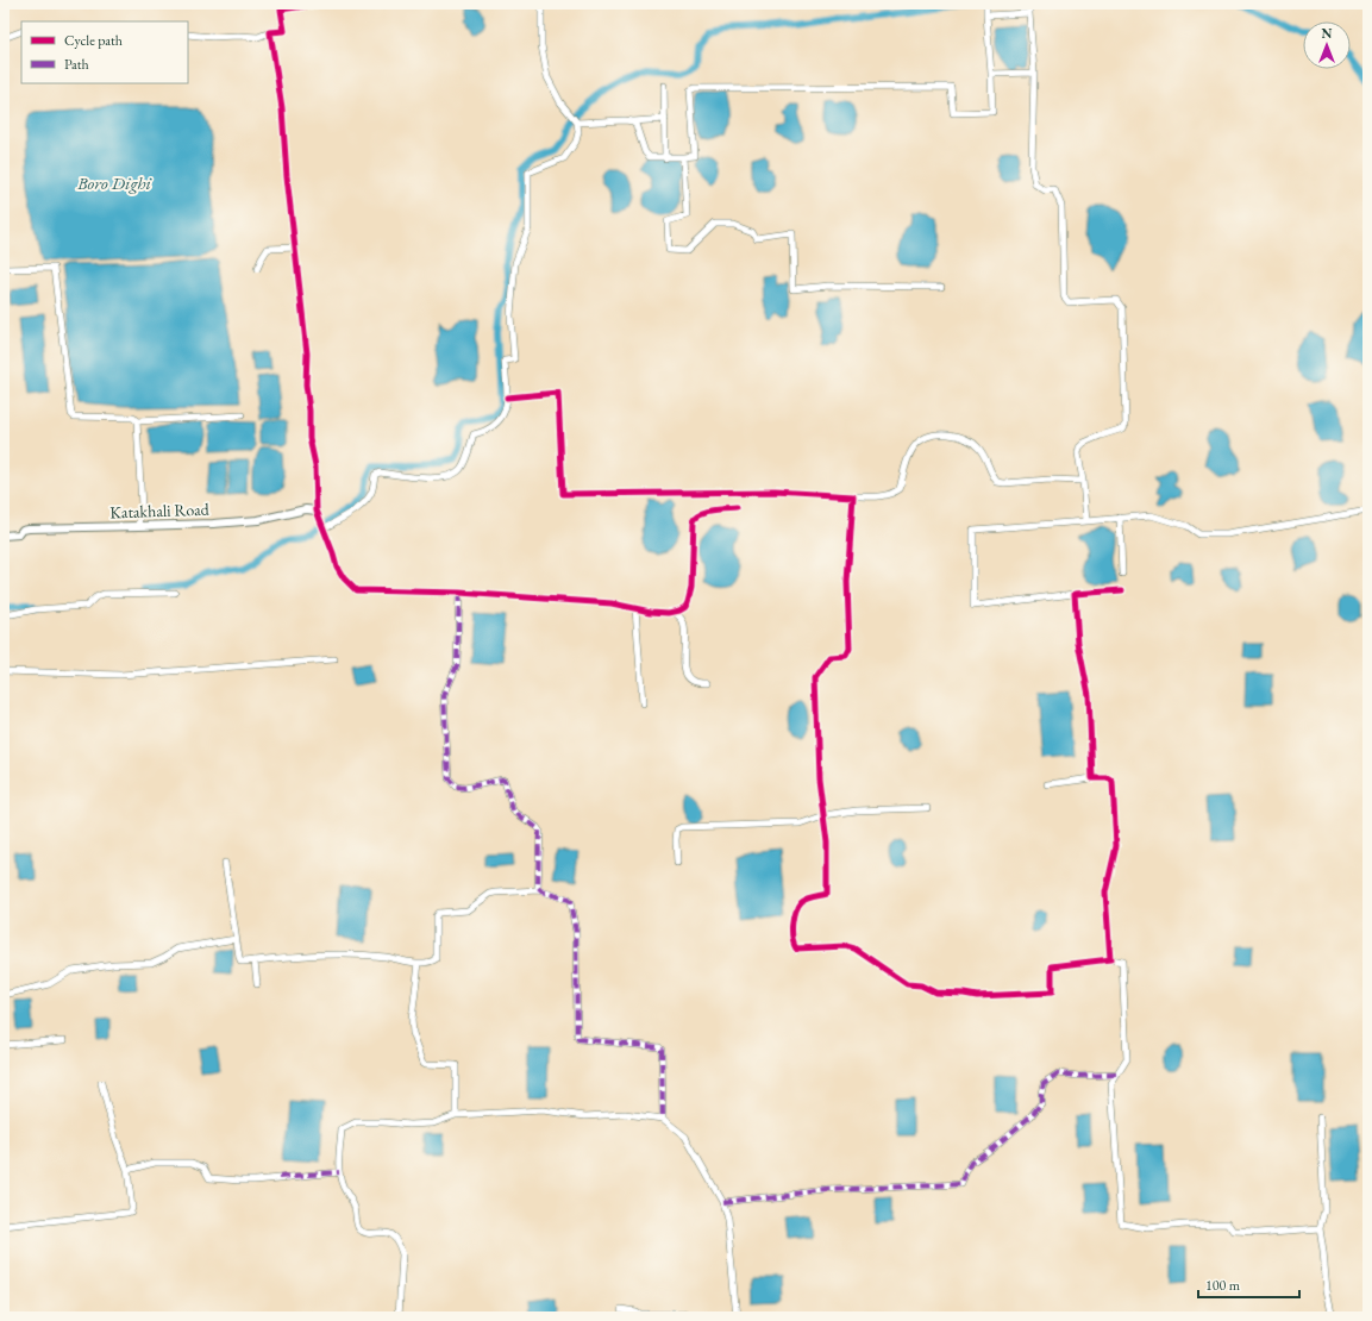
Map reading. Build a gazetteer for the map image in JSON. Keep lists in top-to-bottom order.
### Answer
{
  "streets": {
    "street": ["Katakhali Road"]
  },
  "water": ["Boro Dighi"],
  "legend": ["Cycle path", "Path"],
  "scale_bar": "100 m",
  "north": "top"
}
